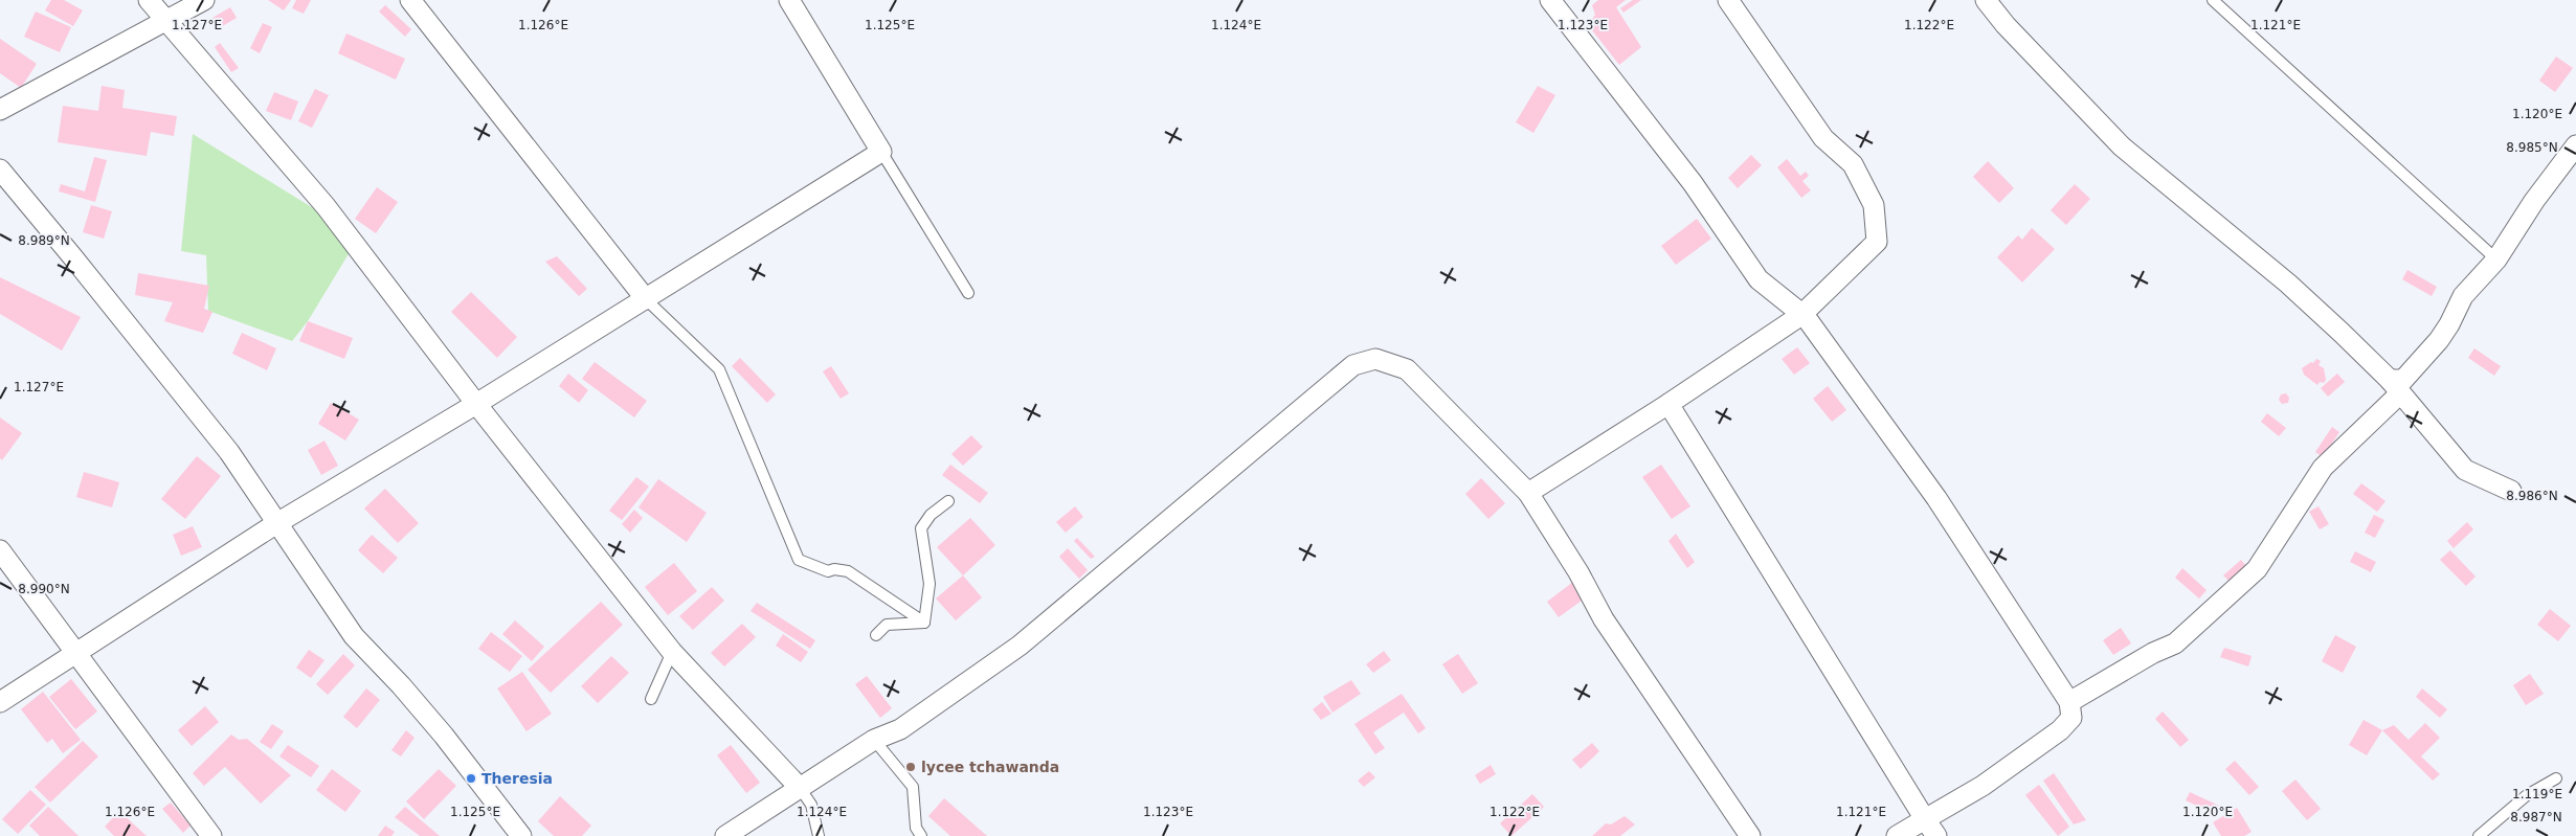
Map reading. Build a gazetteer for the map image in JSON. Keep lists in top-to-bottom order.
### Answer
{
  "places": ["lycee tchawanda", "Theresia"],
  "coordinates": [
    "1.127°E",
    "1.126°E",
    "1.125°E",
    "1.124°E",
    "1.123°E",
    "1.122°E",
    "1.121°E",
    "1.120°E",
    "8.985°N",
    "8.989°N",
    "8.986°N",
    "8.990°N",
    "1.119°E",
    "8.987°N"
  ]
}
